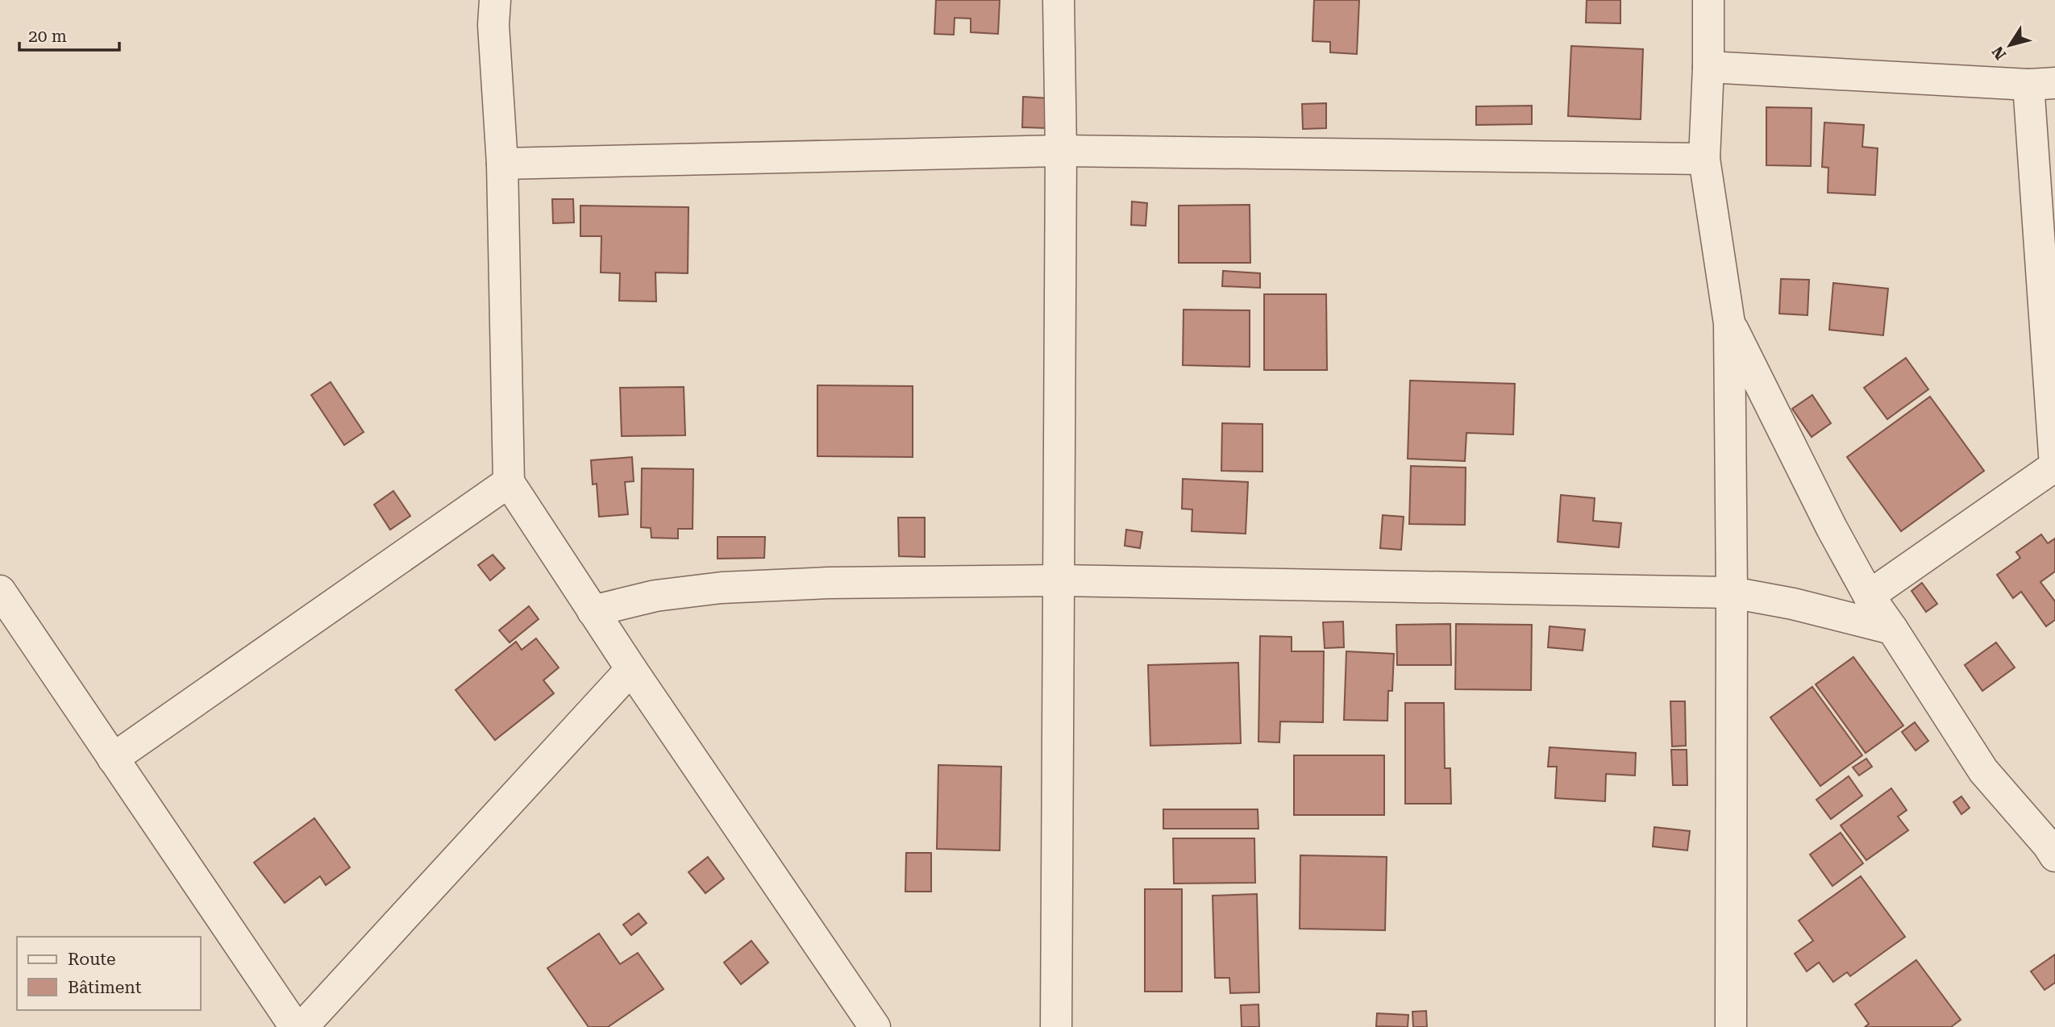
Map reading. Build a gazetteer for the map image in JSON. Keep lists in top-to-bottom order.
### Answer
{
  "legend": ["Route", "Bâtiment"],
  "scale_bar": "20 m",
  "north": "bottom left"
}
